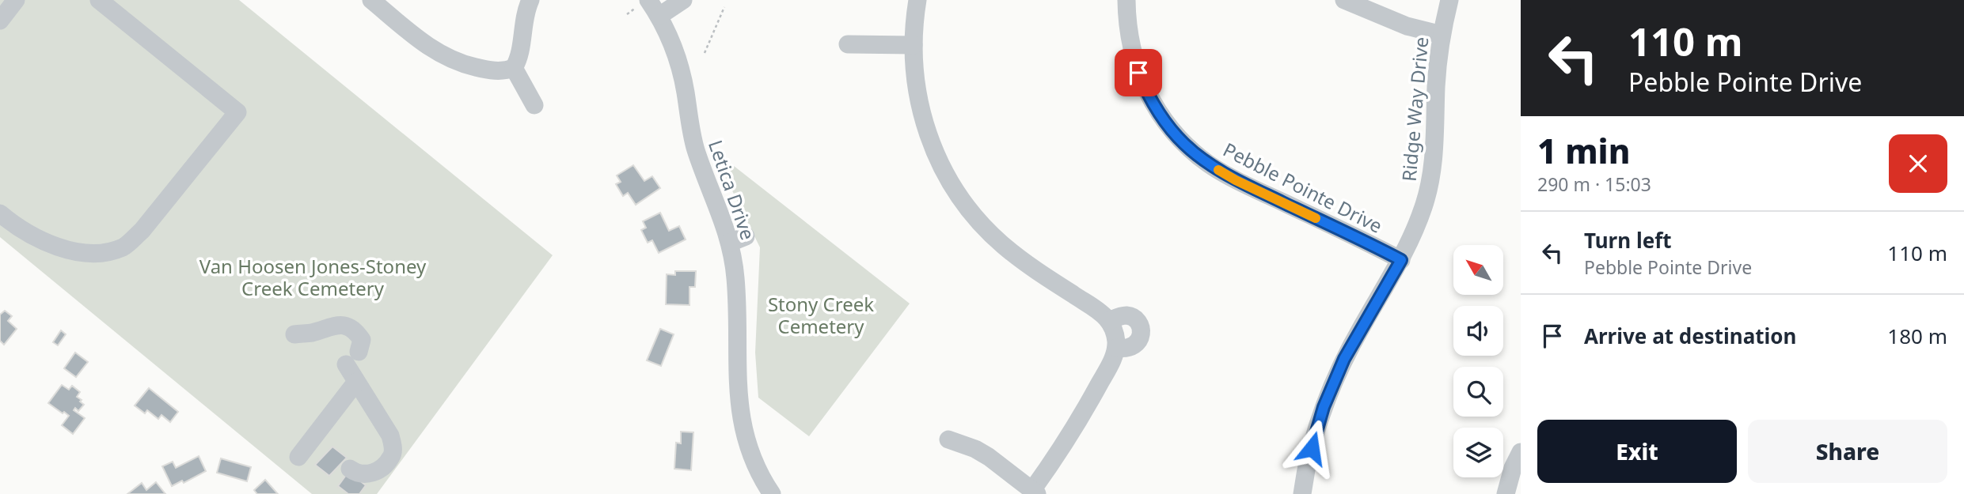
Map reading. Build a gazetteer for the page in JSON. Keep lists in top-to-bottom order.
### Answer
{
  "streets": {
    "street": ["Ridge Way Drive", "Pebble Pointe Drive", "Letica Drive"]
  },
  "crossings": [
    ["Ridge Way Drive", "Pebble Pointe Drive"]
  ],
  "parks": ["Van Hoosen Jones-Stoney Creek Cemetery", "Stony Creek Cemetery"],
  "north": "top left",
  "page": {
    "turn": ["110 m", "Pebble Pointe Drive"],
    "heading": ["1 min", "290 m · 15:03"],
    "list": [
      {
        "name": "Turn left",
        "note": "Pebble Pointe Drive",
        "value": "110 m"
      },
      {
        "name": "Arrive at destination",
        "value": "180 m"
      }
    ],
    "buttons": ["Exit", "Share"]
  }
}
